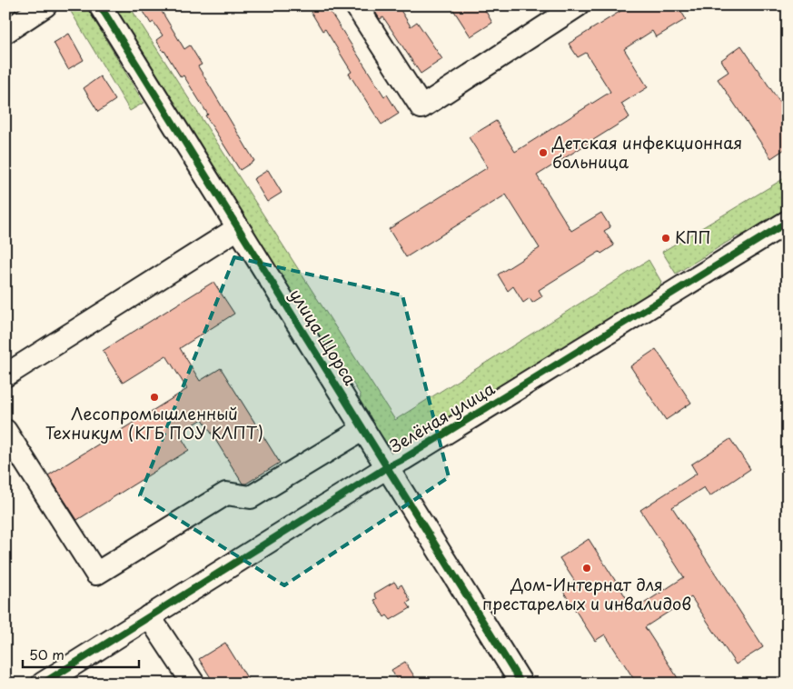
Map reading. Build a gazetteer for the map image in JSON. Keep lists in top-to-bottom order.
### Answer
{
  "streets": {
    "street": ["улица Щорса", "Зелёная улица"]
  },
  "crossings": [
    ["улица Щорса", "Зелёная улица"]
  ],
  "places": [
    "Детская инфекционная больница",
    "КПП",
    "Лесопромышленный Техникум (КГБ ПОУ КЛПТ)",
    "Дом-Интернат для престарелых и инвалидов"
  ],
  "scale_bar": "50 m"
}
